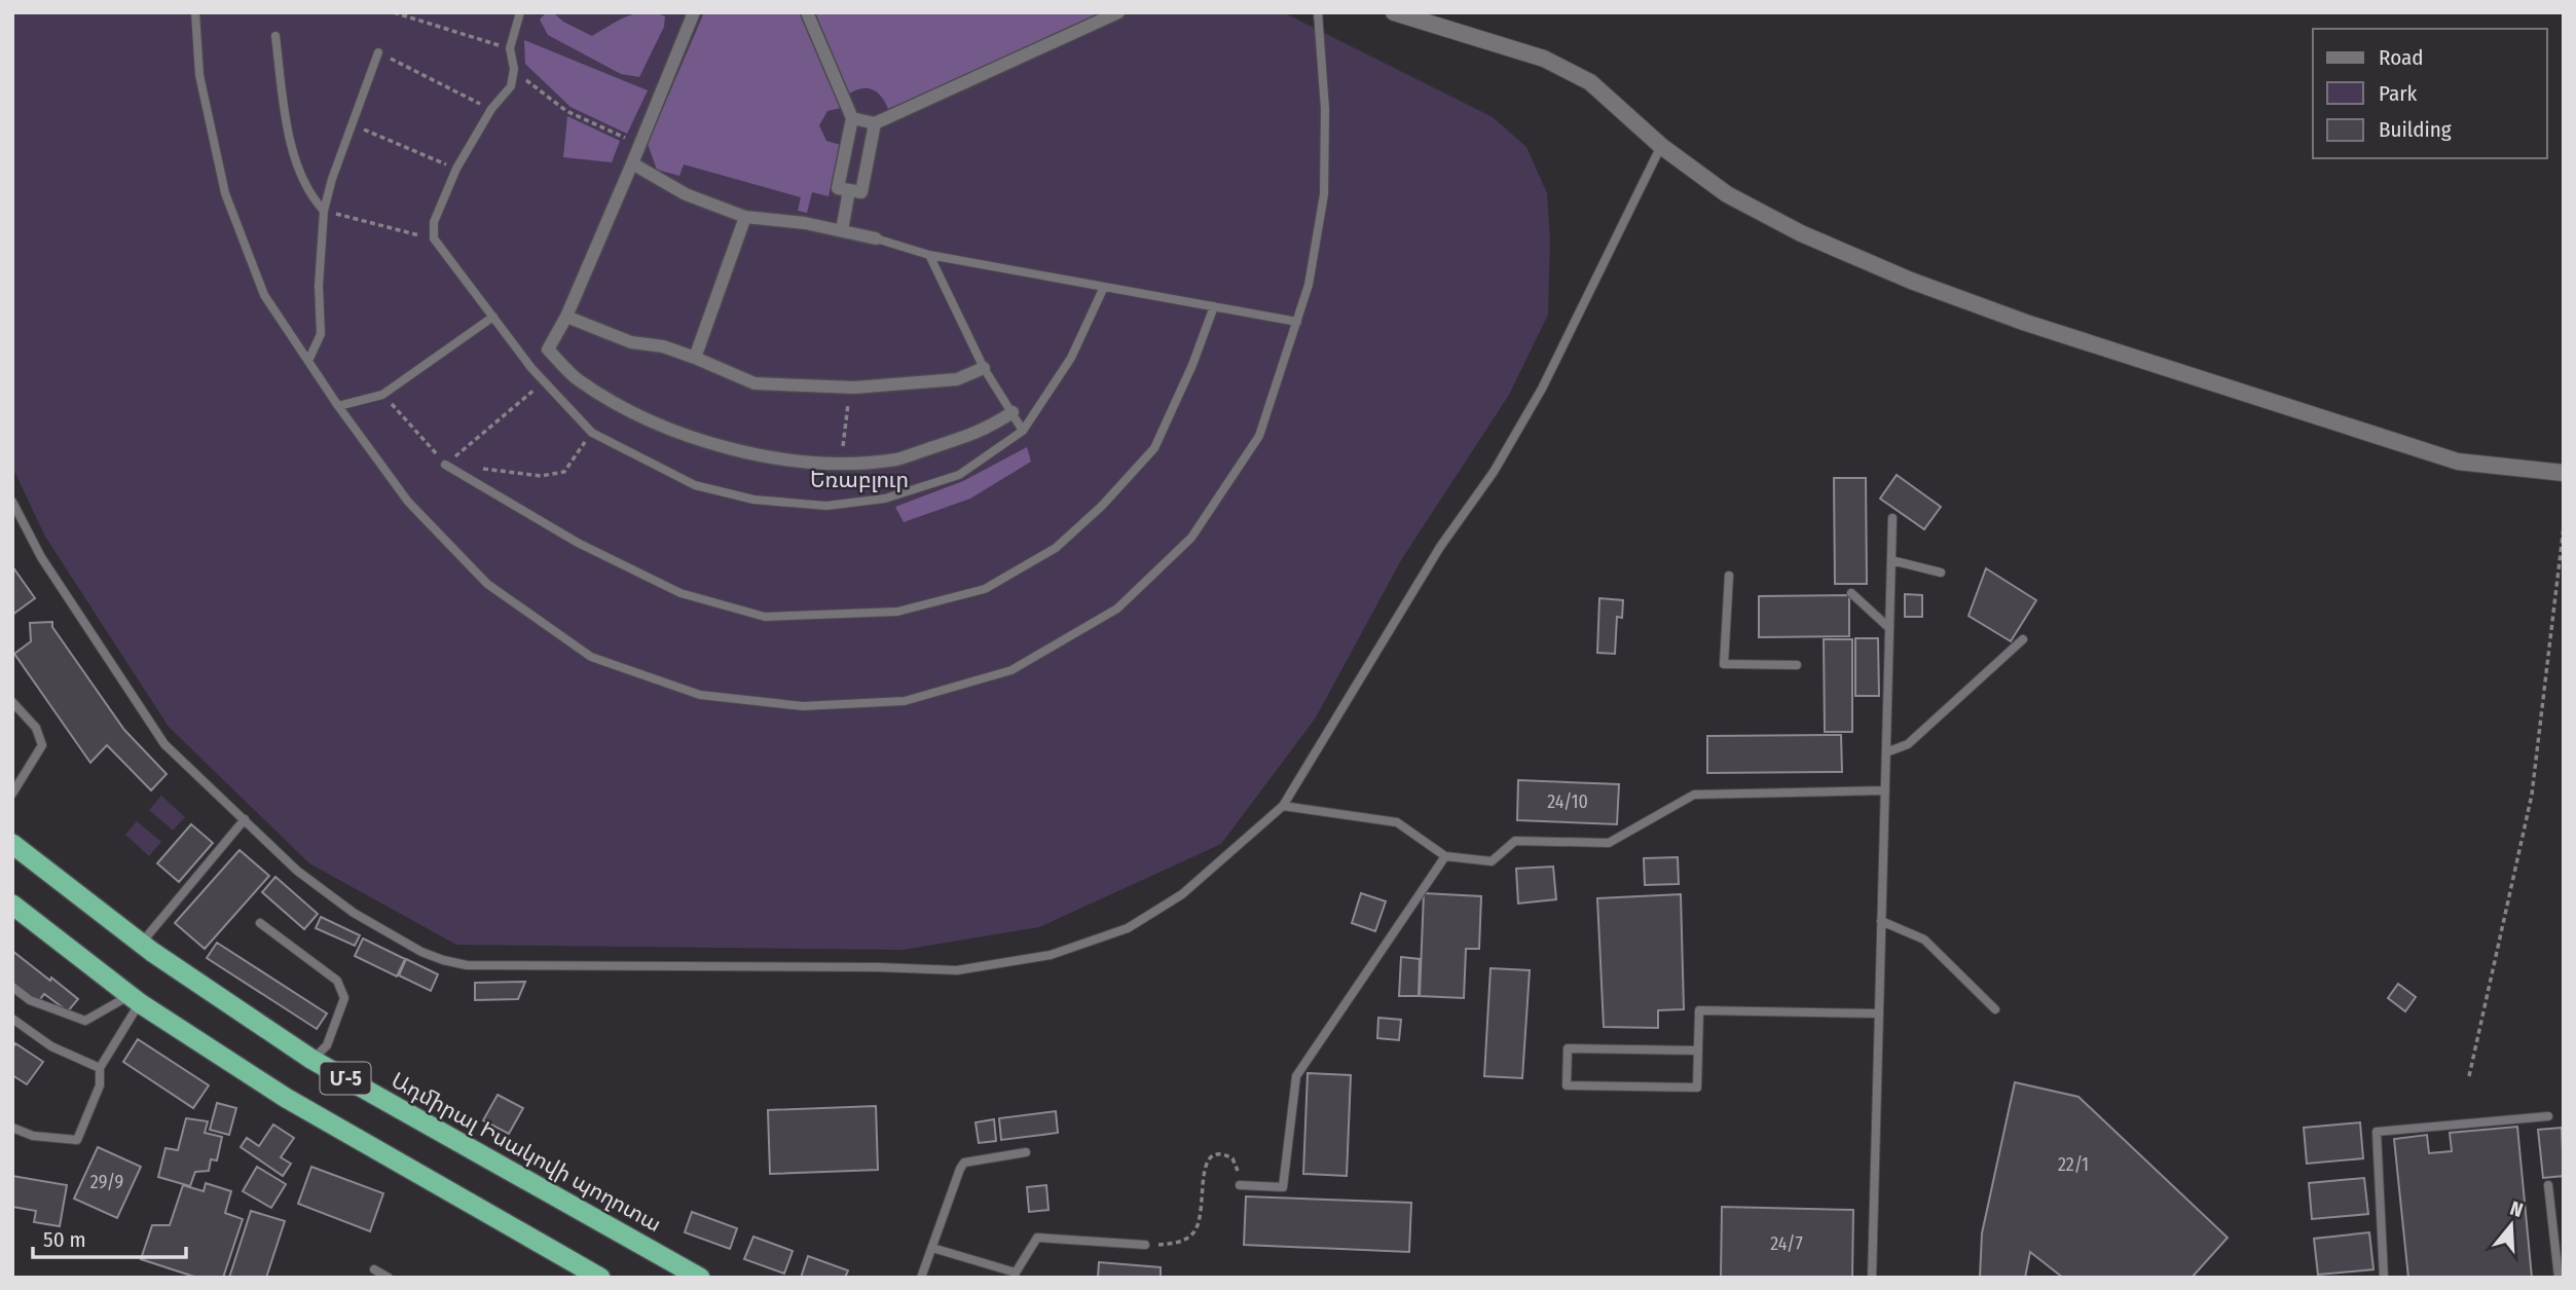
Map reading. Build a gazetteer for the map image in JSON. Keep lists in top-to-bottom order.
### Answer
{
  "streets": {
    "highway": ["Մ-5", "Ադմիրալ Իսակովի պողոտա"]
  },
  "parks": ["Եռաբլուր"],
  "house_numbers": [
    "24/10",
    "22/1",
    "29/9",
    "24/7"
  ],
  "legend": ["Road", "Park", "Building"],
  "scale_bar": "50 m",
  "north": "top"
}
